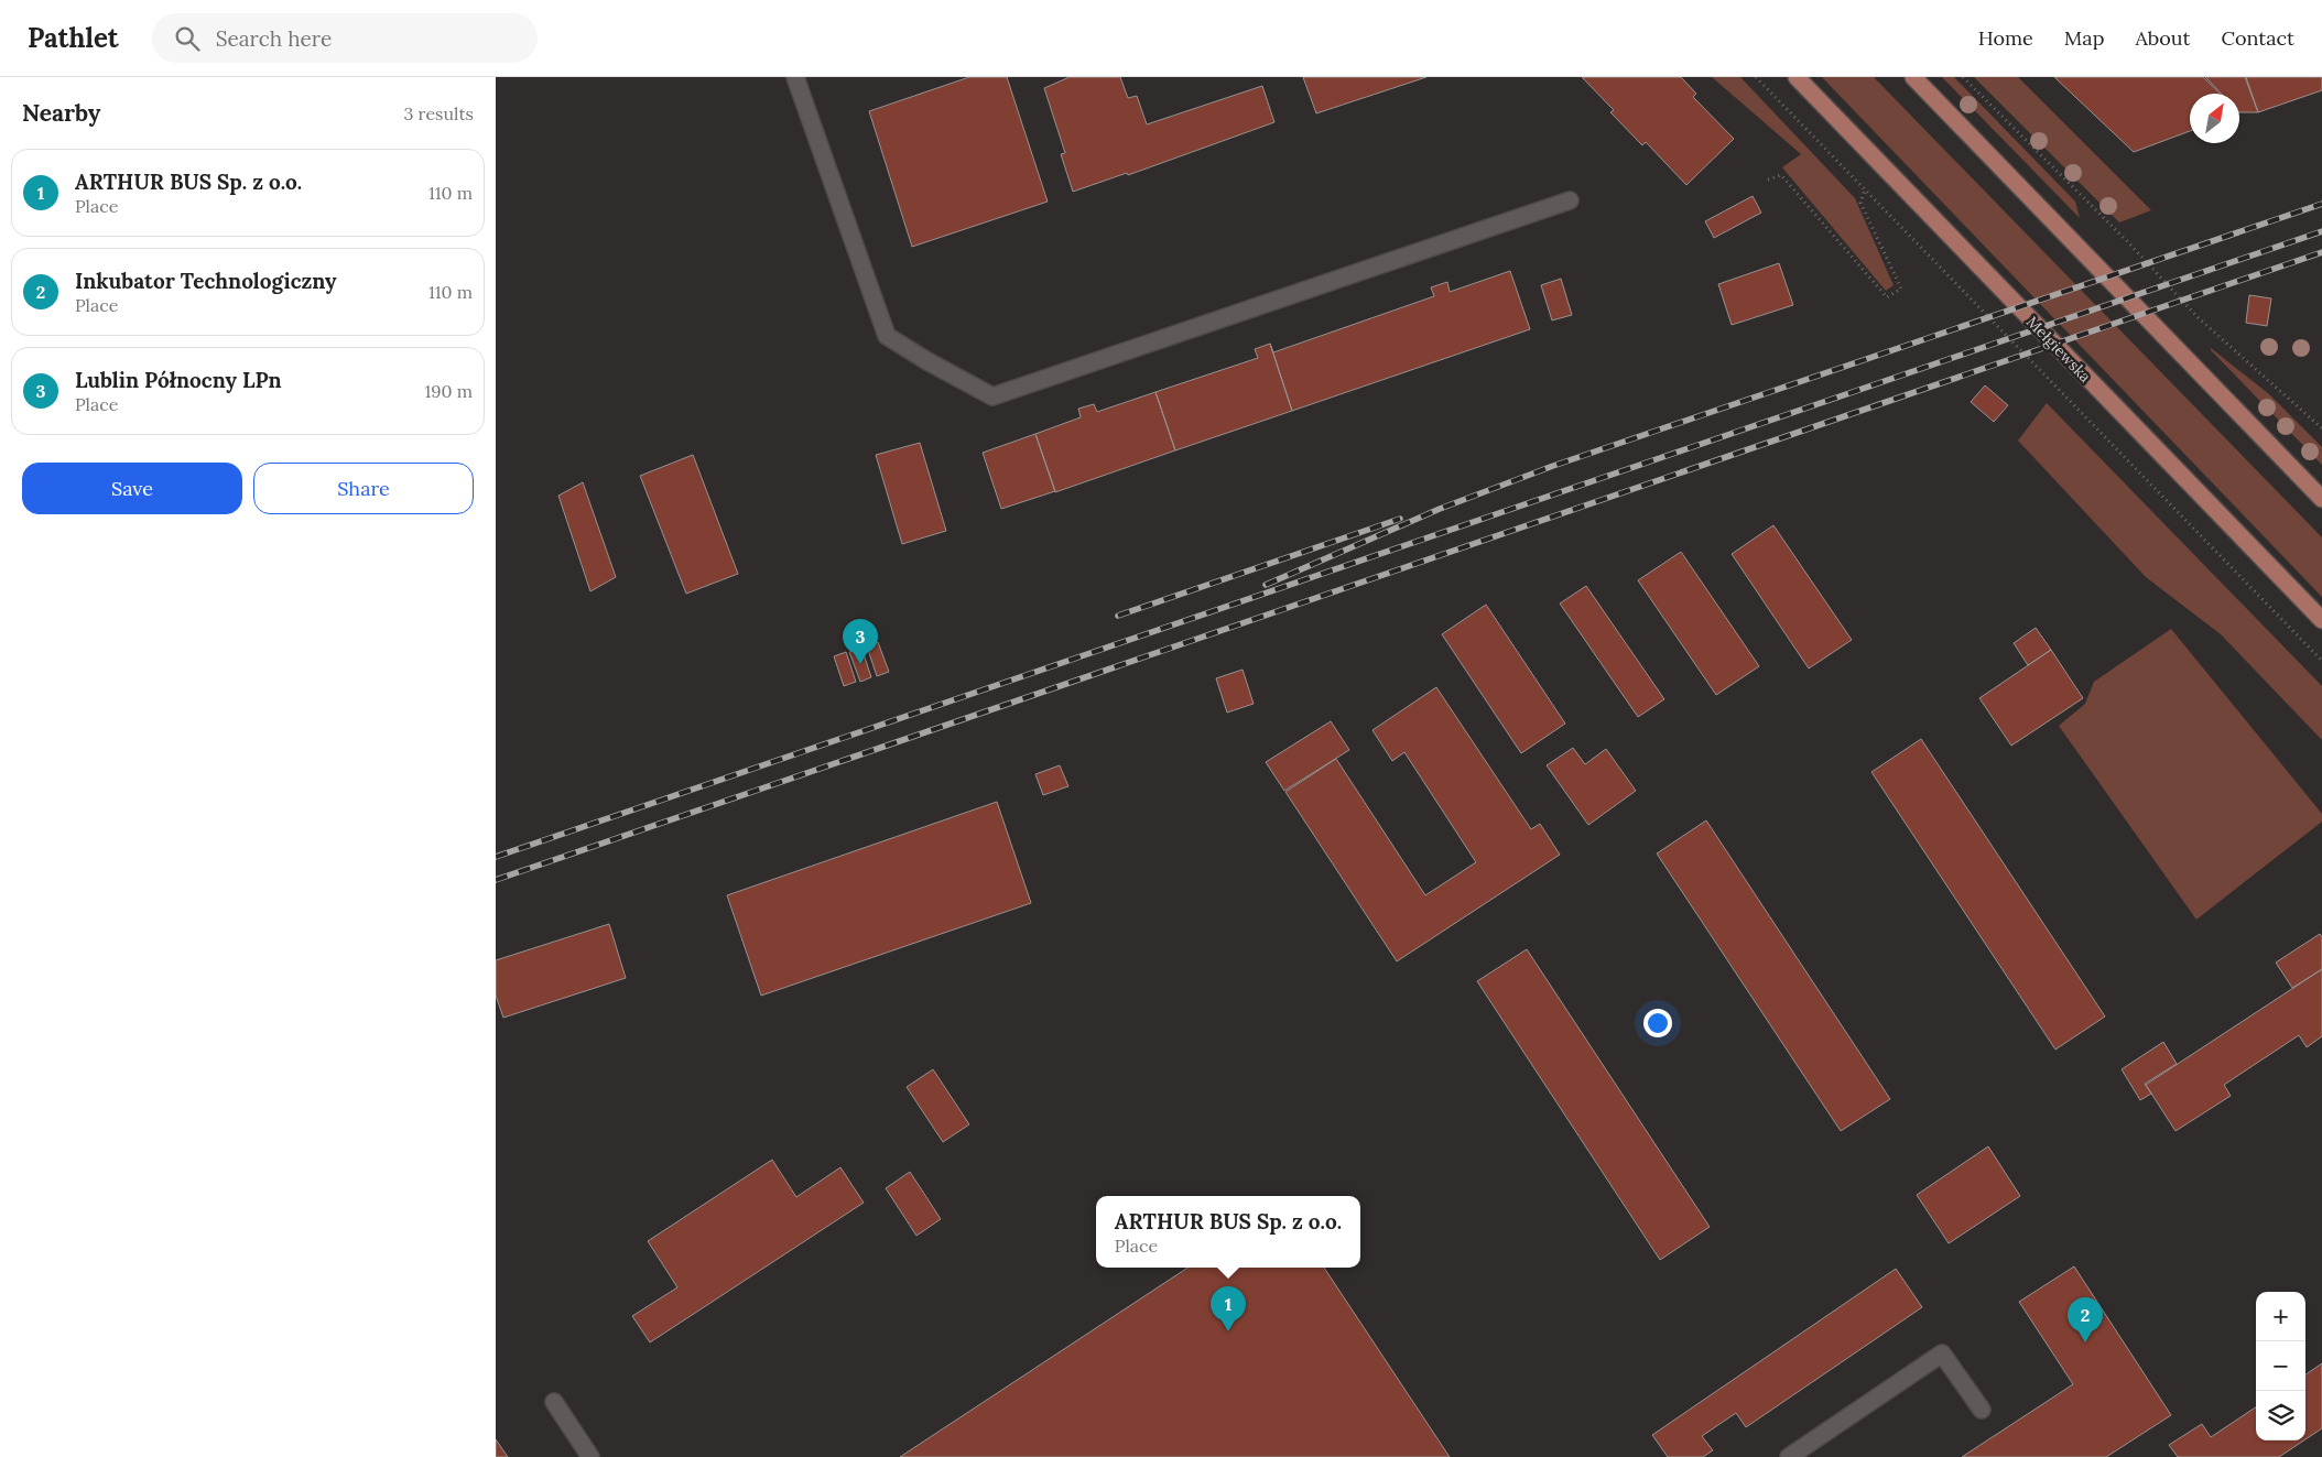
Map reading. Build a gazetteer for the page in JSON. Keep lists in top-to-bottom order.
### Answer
{
  "streets": {
    "main road": ["Mełgiewska"]
  },
  "north": "top right",
  "page": {
    "header": "Pathlet",
    "search": "Search here",
    "nav": [
      "Home",
      "Map",
      "About",
      "Contact"
    ],
    "heading": ["Nearby", "3 results"],
    "list": [
      {
        "mark": "1",
        "name": "ARTHUR BUS Sp. z o.o.",
        "note": "Place",
        "value": "110 m"
      },
      {
        "mark": "2",
        "name": "Inkubator Technologiczny",
        "note": "Place",
        "value": "110 m"
      },
      {
        "mark": "3",
        "name": "Lublin Północny LPn",
        "note": "Place",
        "value": "190 m"
      }
    ],
    "buttons": ["Save", "Share"],
    "pins": ["3", "1", "2"],
    "popup": ["ARTHUR BUS Sp. z o.o.", "Place"],
    "map_buttons": ["+", "−"]
  }
}
